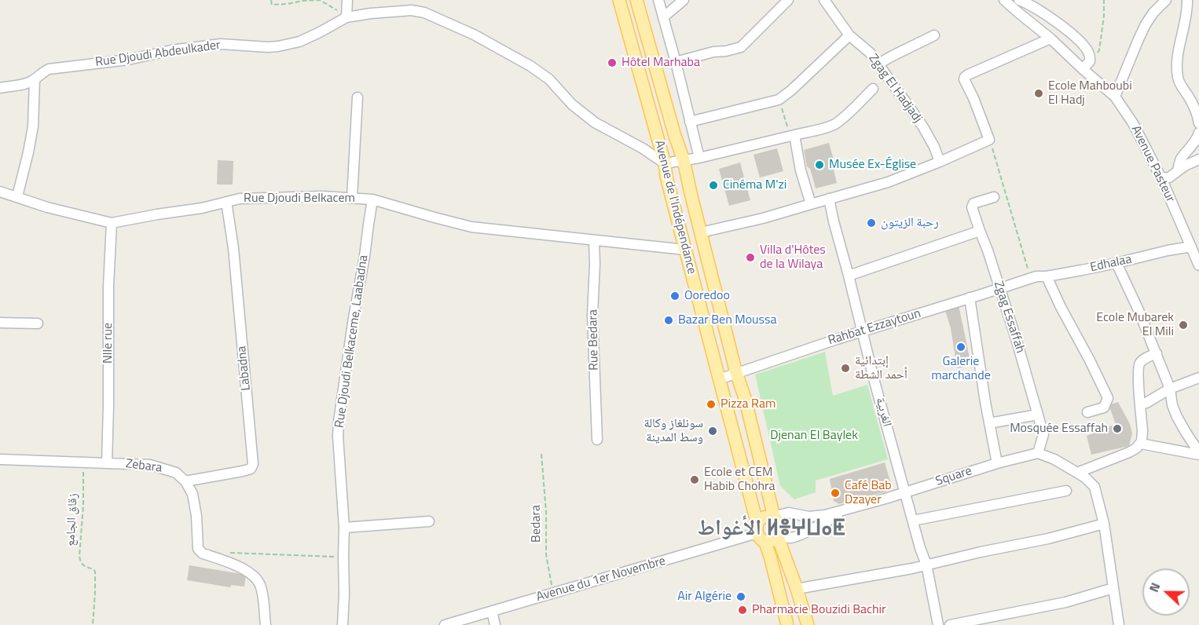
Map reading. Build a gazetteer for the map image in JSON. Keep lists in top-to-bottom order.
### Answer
{
  "streets": {
    "main road": ["Avenue de l'Indépendance"],
    "street": [
      "Rue Djoudi Abdeulkader",
      "Zgag El Hadjadj",
      "Avenue Pasteur",
      "Rue Djoudi Belkacem",
      "Edhalaa",
      "Zgag Essaffah",
      "Rahbat Ezzaytoun",
      "Rue Bedara",
      "Rue Djoudi Belkaceme, Laabadna",
      "Nlle rue",
      "Labadna",
      "الغربية",
      "Zebara",
      "Square",
      "Avenue du 1er Novembre"
    ],
    "path": ["زقاق الجامع", "Bedara"]
  },
  "crossings": [
    ["Rue Djoudi Abdeulkader", "Avenue de l'Indépendance"],
    ["Avenue Pasteur", "Edhalaa"],
    ["Rue Djoudi Belkacem", "Avenue de l'Indépendance"],
    ["Rue Djoudi Belkacem", "Rue Bedara"],
    ["Rue Djoudi Belkacem", "Rue Djoudi Belkaceme, Laabadna"],
    ["Rue Djoudi Belkacem", "Nlle rue"],
    ["Rue Djoudi Belkacem", "Labadna"],
    ["Avenue de l'Indépendance", "Rahbat Ezzaytoun"],
    ["Avenue de l'Indépendance", "Avenue du 1er Novembre"],
    ["Edhalaa", "Rahbat Ezzaytoun"],
    ["Zgag Essaffah", "Rahbat Ezzaytoun"],
    ["Zgag Essaffah", "Square"],
    ["Rahbat Ezzaytoun", "الغربية"],
    ["Nlle rue", "Zebara"],
    ["Labadna", "Zebara"],
    ["الغربية", "Square"],
    ["Zebara", "زقاق الجامع"],
    ["Bedara", "Avenue du 1er Novembre"]
  ],
  "districts": ["الأغواط ⵍⴻⵖⵡⴰⵟ"],
  "parks": ["Djenan El Baylek"],
  "places": [
    "Hôtel Marhaba",
    "Ecole Mahboubi El Hadj",
    "Musée Ex-Église",
    "Cinéma M'zi",
    "رحبة الزيتون",
    "Villa d'Hôtes de la Wilaya",
    "Ooredoo",
    "Bazar Ben Moussa",
    "Ecole Mubarek El Mili",
    "Galerie marchande",
    "إبتدائية أحمد الشطة",
    "Pizza Ram",
    "Mosquée Essaffah",
    "سونلغاز وكالة وسط المدينة",
    "Ecole et CEM Habib Chohra",
    "Café Bab Dzayer",
    "Air Algérie",
    "Pharmacie Bouzidi Bachir"
  ],
  "north": "left"
}
